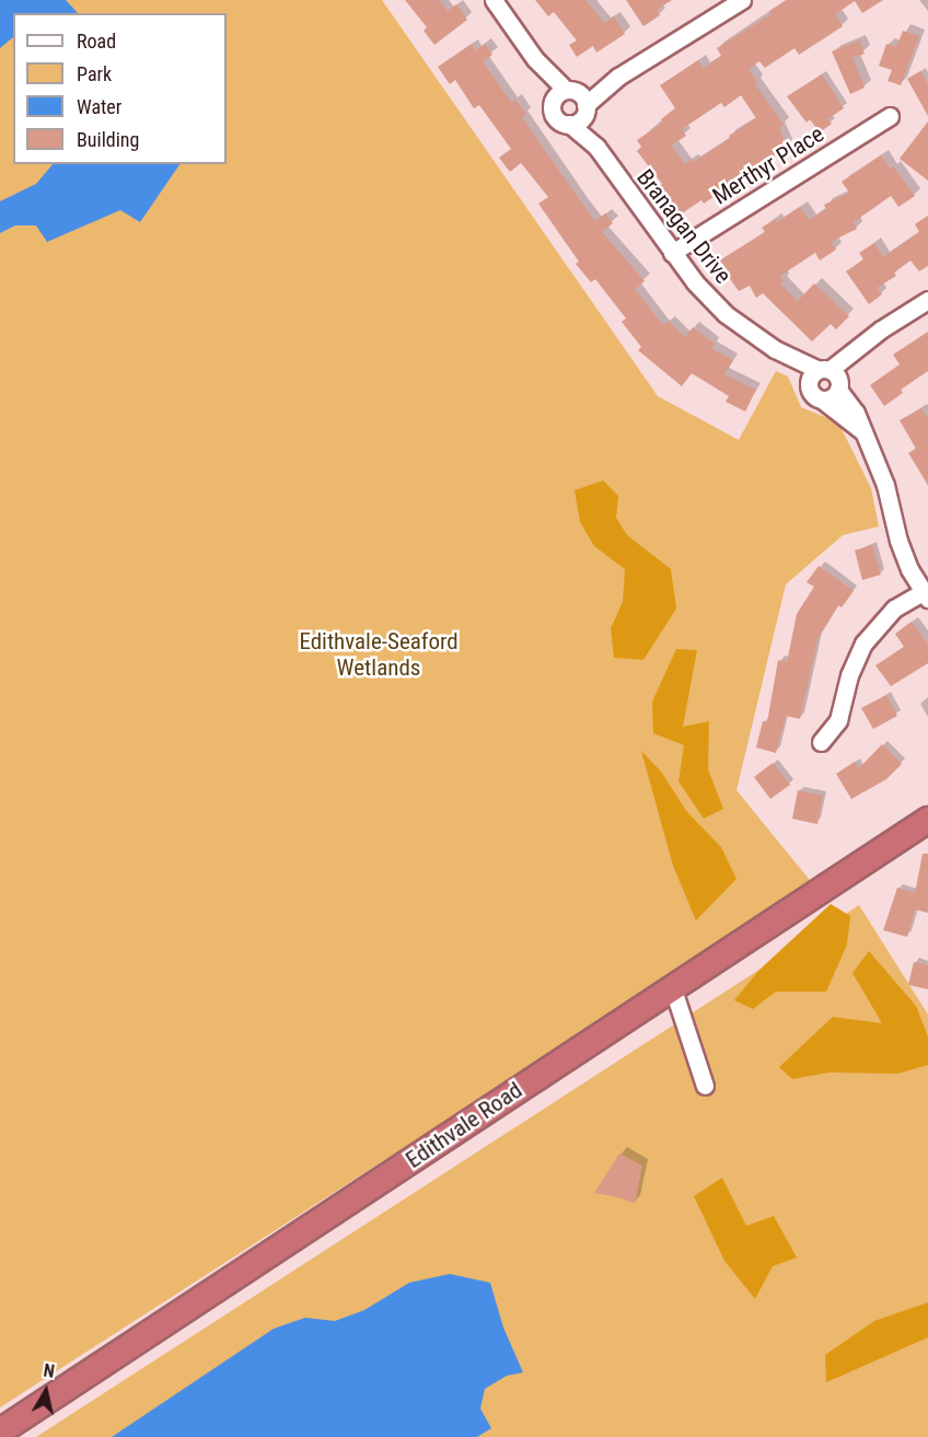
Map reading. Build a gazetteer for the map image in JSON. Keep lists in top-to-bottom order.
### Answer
{
  "streets": {
    "highway": ["Edithvale Road"],
    "street": ["Merthyr Place", "Branagan Drive"]
  },
  "crossings": [
    ["Merthyr Place", "Branagan Drive"]
  ],
  "parks": ["Edithvale-Seaford Wetlands"],
  "legend": [
    "Road",
    "Park",
    "Water",
    "Building"
  ],
  "north": "top"
}
